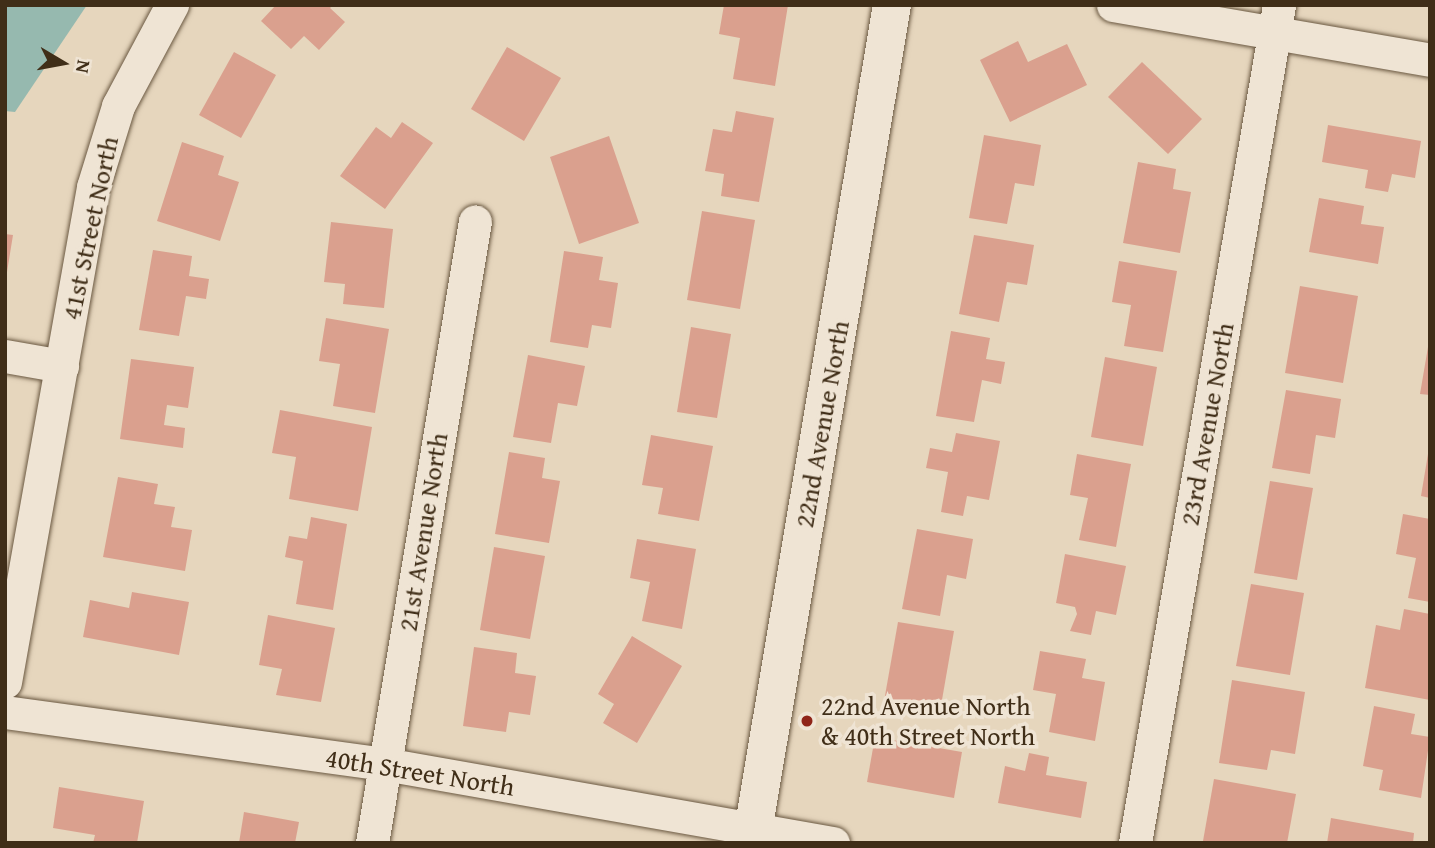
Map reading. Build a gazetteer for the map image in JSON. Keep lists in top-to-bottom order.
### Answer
{
  "streets": {
    "main road": ["22nd Avenue North"],
    "street": [
      "41st Street North",
      "23rd Avenue North",
      "21st Avenue North",
      "40th Street North"
    ]
  },
  "crossings": [
    ["22nd Avenue North", "40th Street North"],
    ["21st Avenue North", "40th Street North"]
  ],
  "places": ["22nd Avenue North & 40th Street North"],
  "north": "right"
}
